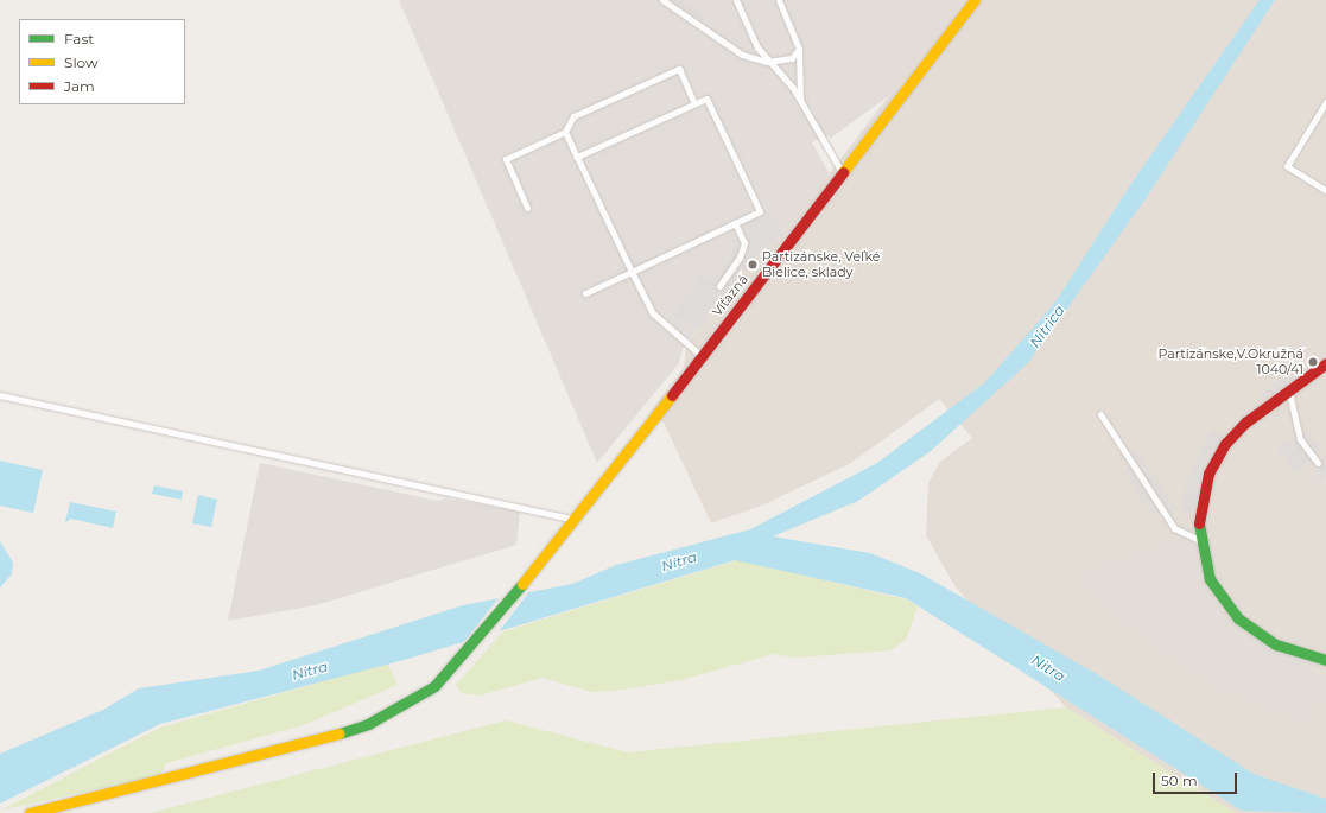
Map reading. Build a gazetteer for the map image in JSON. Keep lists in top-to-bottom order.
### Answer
{
  "streets": {
    "main road": ["Víťazná"]
  },
  "water": ["Nitrica", "Nitra"],
  "places": ["Partizánske, Veľké Bielice, sklady", "Partizánske,V.Okružná 1040/41"],
  "legend": ["Fast", "Slow", "Jam"],
  "scale_bar": "50 m"
}
